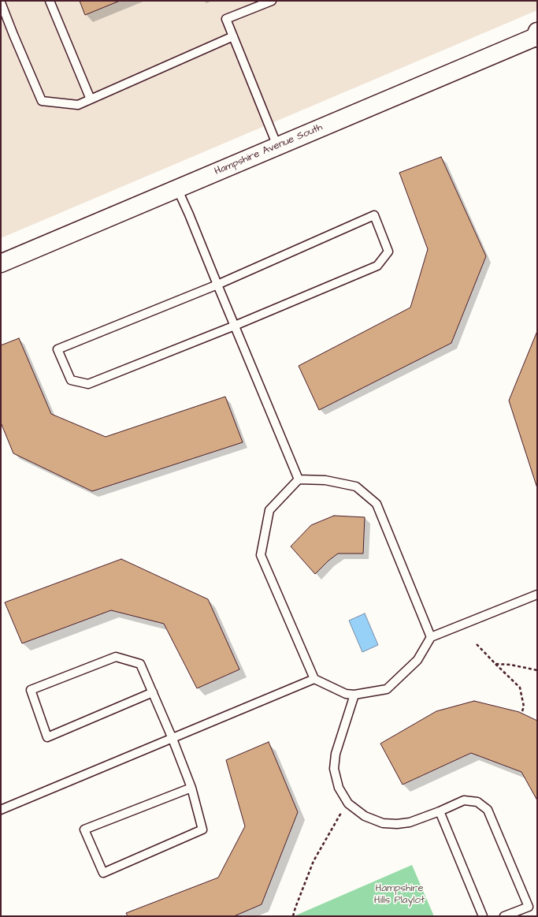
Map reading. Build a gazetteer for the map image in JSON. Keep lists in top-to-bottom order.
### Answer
{
  "streets": {
    "street": ["Hampshire Avenue South"]
  },
  "parks": ["Hampshire Hills Playlot"]
}
